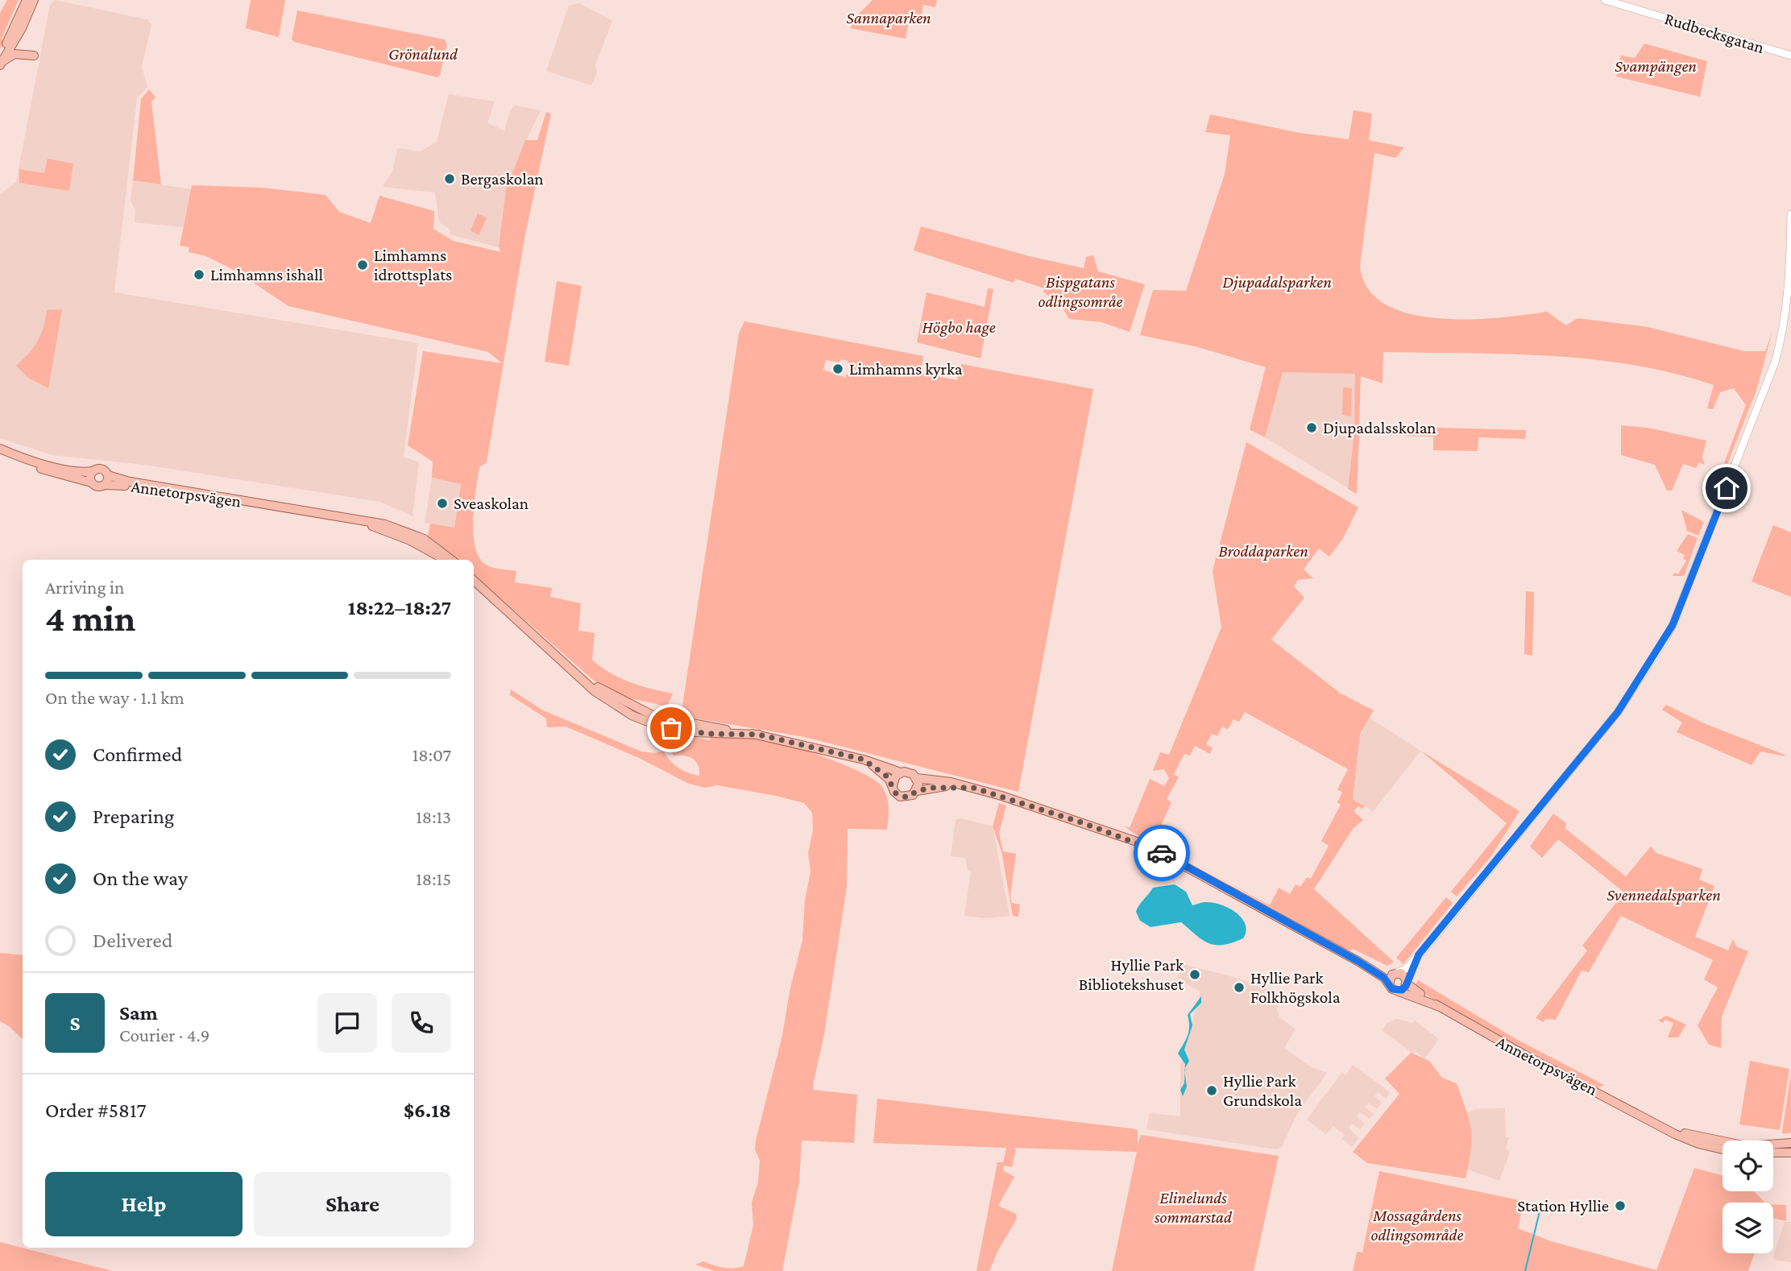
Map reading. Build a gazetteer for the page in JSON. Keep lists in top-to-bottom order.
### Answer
{
  "streets": {
    "main road": ["Annetorpsvägen"],
    "street": ["Rudbecksgatan"]
  },
  "parks": [
    "Sannaparken",
    "Grönalund",
    "Svampängen",
    "Bispgatans odlingsområe",
    "Djupadalsparken",
    "Högbo hage",
    "Broddaparken",
    "Svennedalsparken",
    "Elinelunds sommarstad",
    "Mossagårdens odlingsområde"
  ],
  "places": [
    "Bergaskolan",
    "Limhamns idrottsplats",
    "Limhamns ishall",
    "Limhamns kyrka",
    "Djupadalsskolan",
    "Sveaskolan",
    "Hyllie Park Bibliotekshuset",
    "Hyllie Park Folkhögskola",
    "Hyllie Park Grundskola",
    "Station Hyllie"
  ],
  "page": {
    "heading": ["4 min", "Arriving in", "18:22–18:27"],
    "panel": [
      "Sam",
      "Courier · 4.9",
      "Order #5817",
      "$6.18"
    ],
    "bar": "On the way · 1.1 km",
    "list": [
      ["Confirmed", "18:07"],
      ["Preparing", "18:13"],
      ["On the way", "18:15"],
      "Delivered"
    ],
    "round": "S",
    "buttons": ["Help", "Share"]
  }
}
